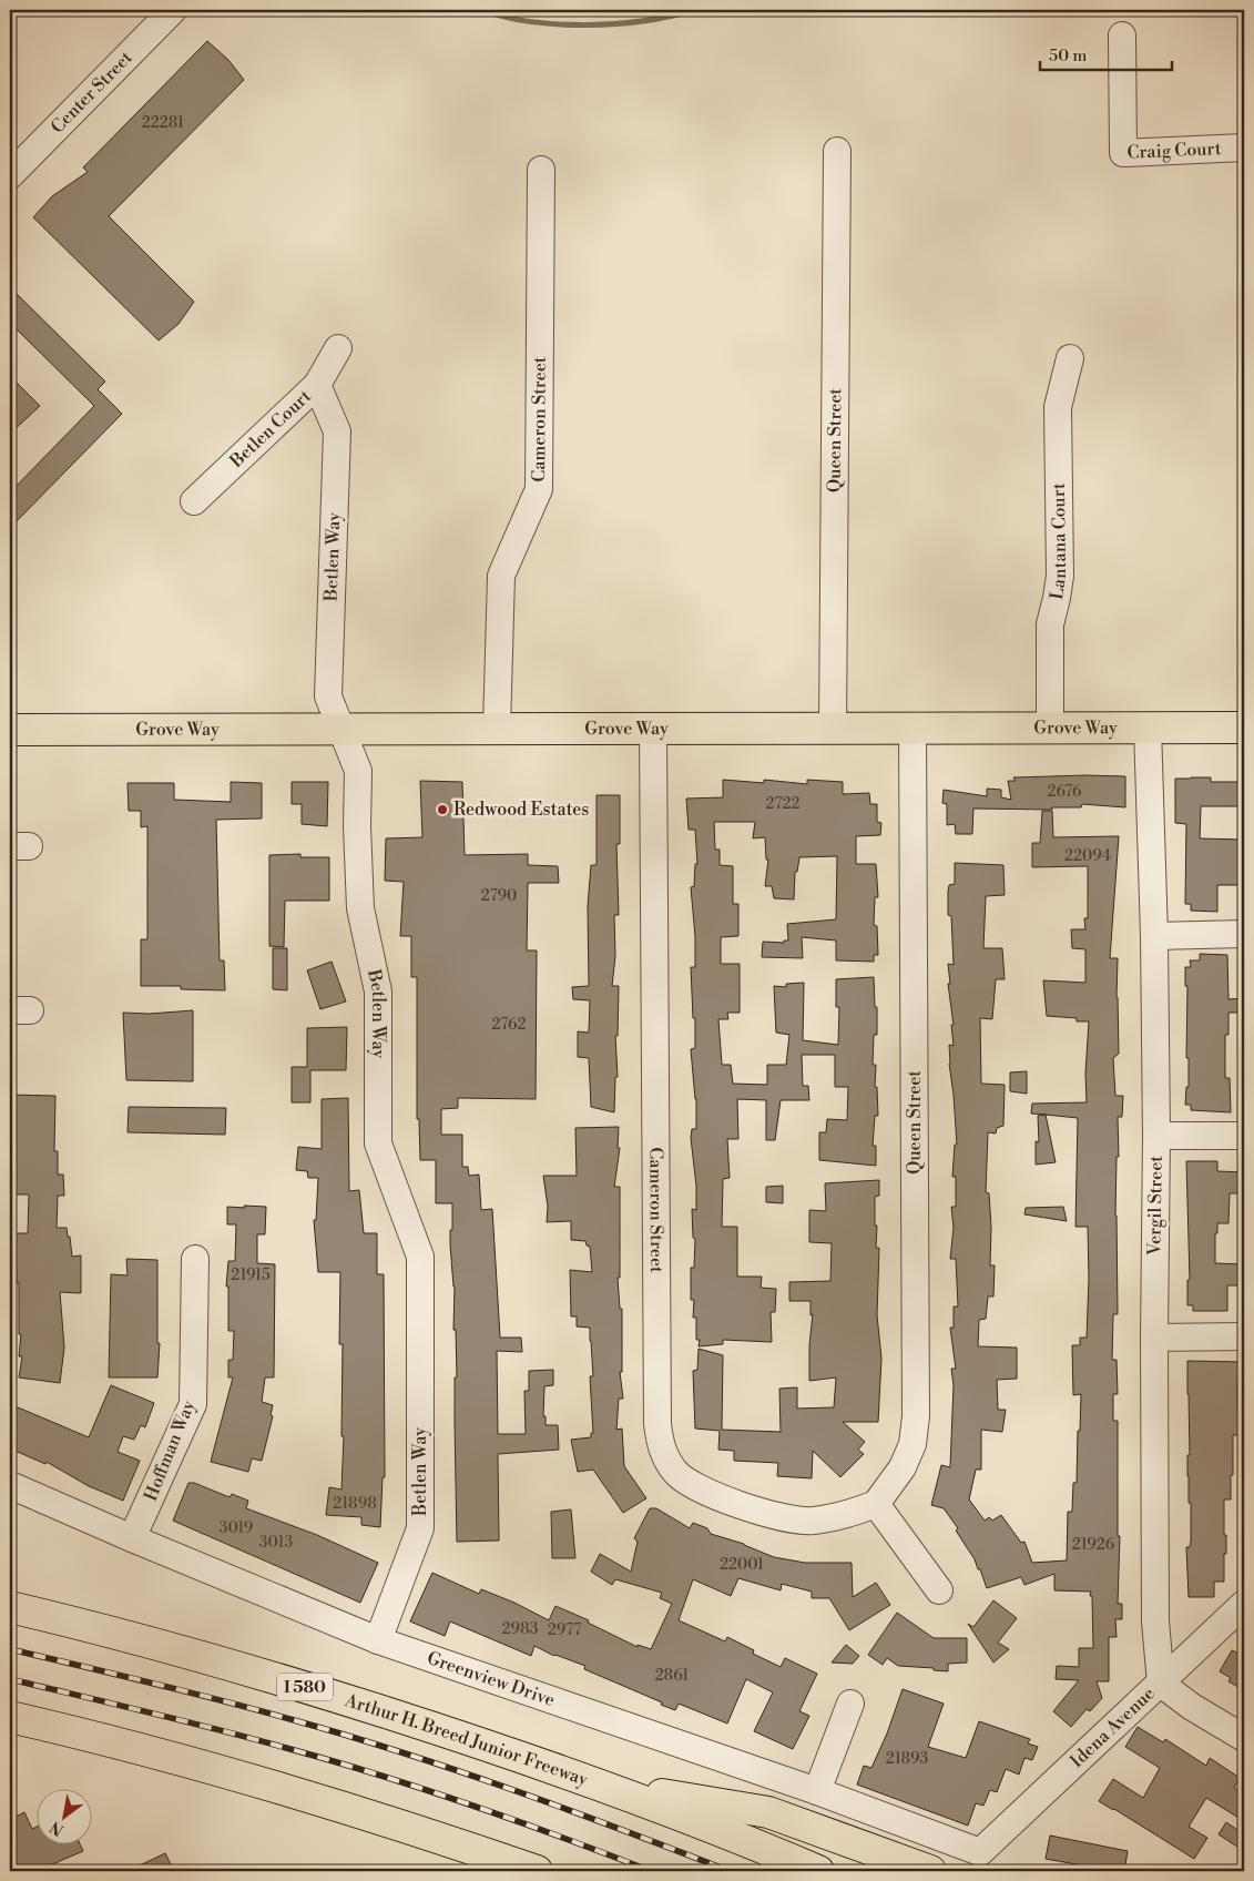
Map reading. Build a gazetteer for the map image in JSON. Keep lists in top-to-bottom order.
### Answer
{
  "streets": {
    "main road": ["Grove Way", "I 580", "Arthur H. Breed Junior Freeway"],
    "street": [
      "Center Street",
      "Craig Court",
      "Cameron Street",
      "Betlen Court",
      "Queen Street",
      "Lantana Court",
      "Betlen Way",
      "Vergil Street",
      "Hoffman Way",
      "Greenview Drive",
      "Idena Avenue"
    ]
  },
  "crossings": [
    ["Cameron Street", "Queen Street"],
    ["Cameron Street", "Grove Way"],
    ["Betlen Court", "Betlen Way"],
    ["Queen Street", "Grove Way"],
    ["Lantana Court", "Grove Way"],
    ["Betlen Way", "Grove Way"],
    ["Betlen Way", "Greenview Drive"],
    ["Grove Way", "Vergil Street"],
    ["Vergil Street", "Idena Avenue"],
    ["Hoffman Way", "Greenview Drive"],
    ["Greenview Drive", "Idena Avenue"]
  ],
  "places": ["Redwood Estates"],
  "house_numbers": [
    "22281",
    "2676",
    "2722",
    "22094",
    "2790",
    "2762",
    "21915",
    "21898",
    "3019",
    "3013",
    "21926",
    "22001",
    "2983",
    "2977",
    "2861",
    "21893"
  ],
  "scale_bar": "50 m",
  "north": "bottom left"
}
